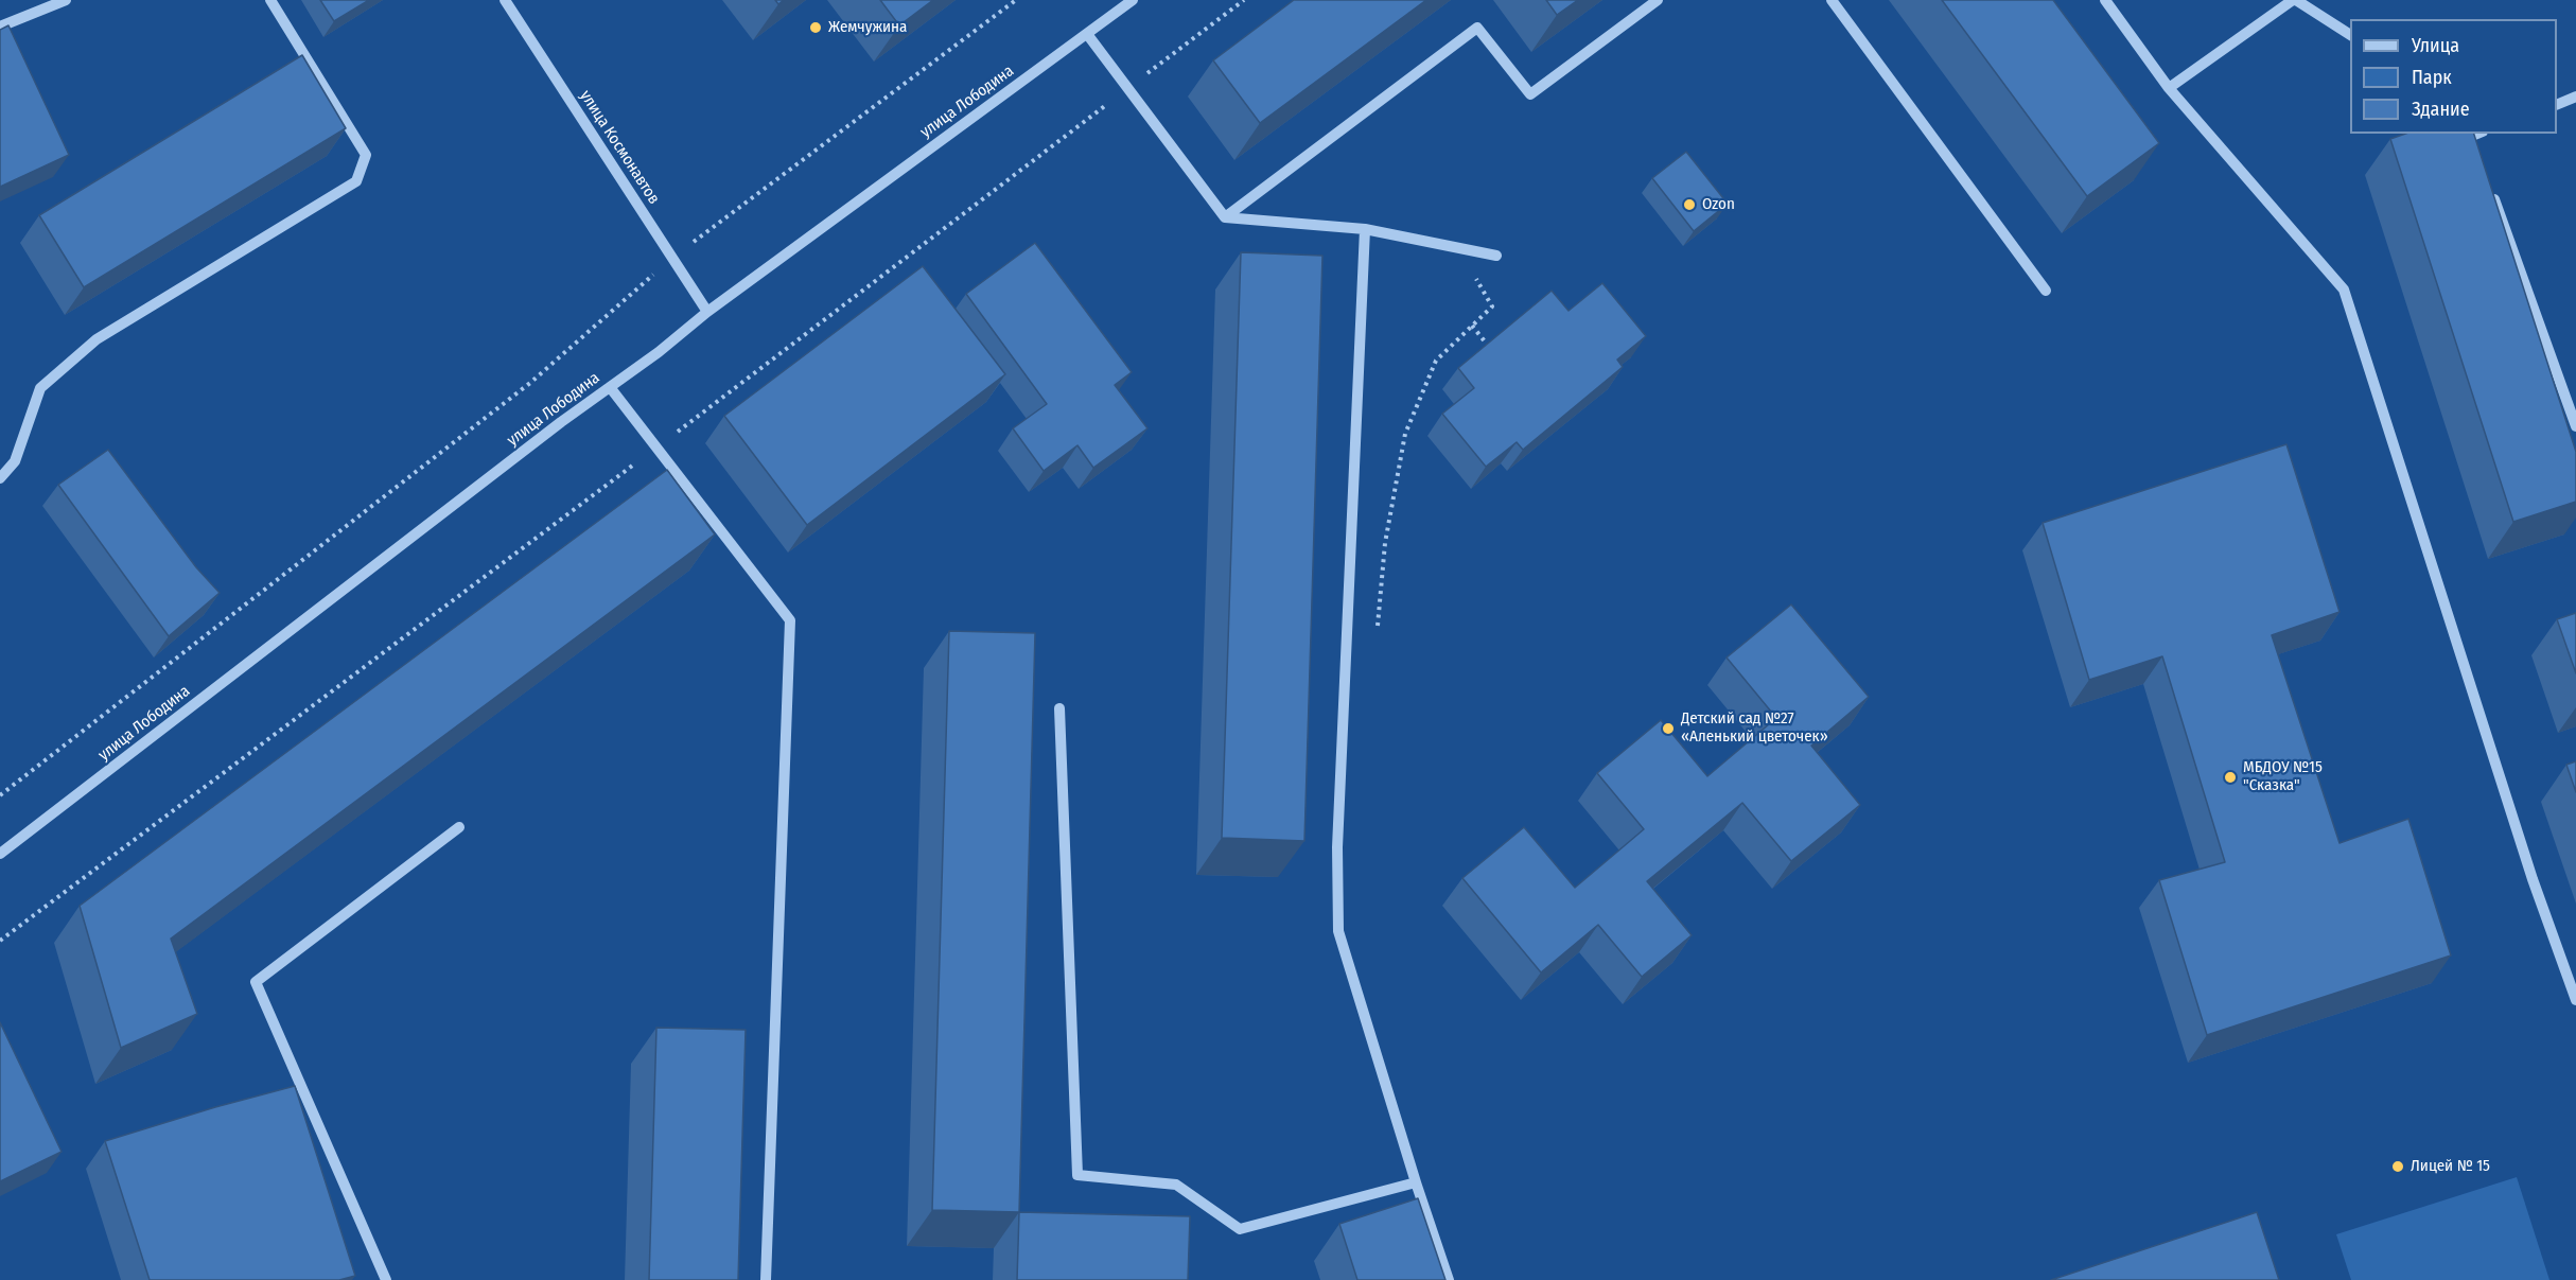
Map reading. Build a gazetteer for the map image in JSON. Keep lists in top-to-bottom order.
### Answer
{
  "streets": {
    "street": ["улица Лободина", "улица Космонавтов"]
  },
  "crossings": [
    ["улица Лободина", "улица Космонавтов"]
  ],
  "places": [
    "Жемчужина",
    "Ozon",
    "Детский сад №27 «Аленький цветочек»",
    "МБДОУ №15 \"Сказка\"",
    "Лицей № 15"
  ],
  "legend": ["Улица", "Парк", "Здание"]
}
